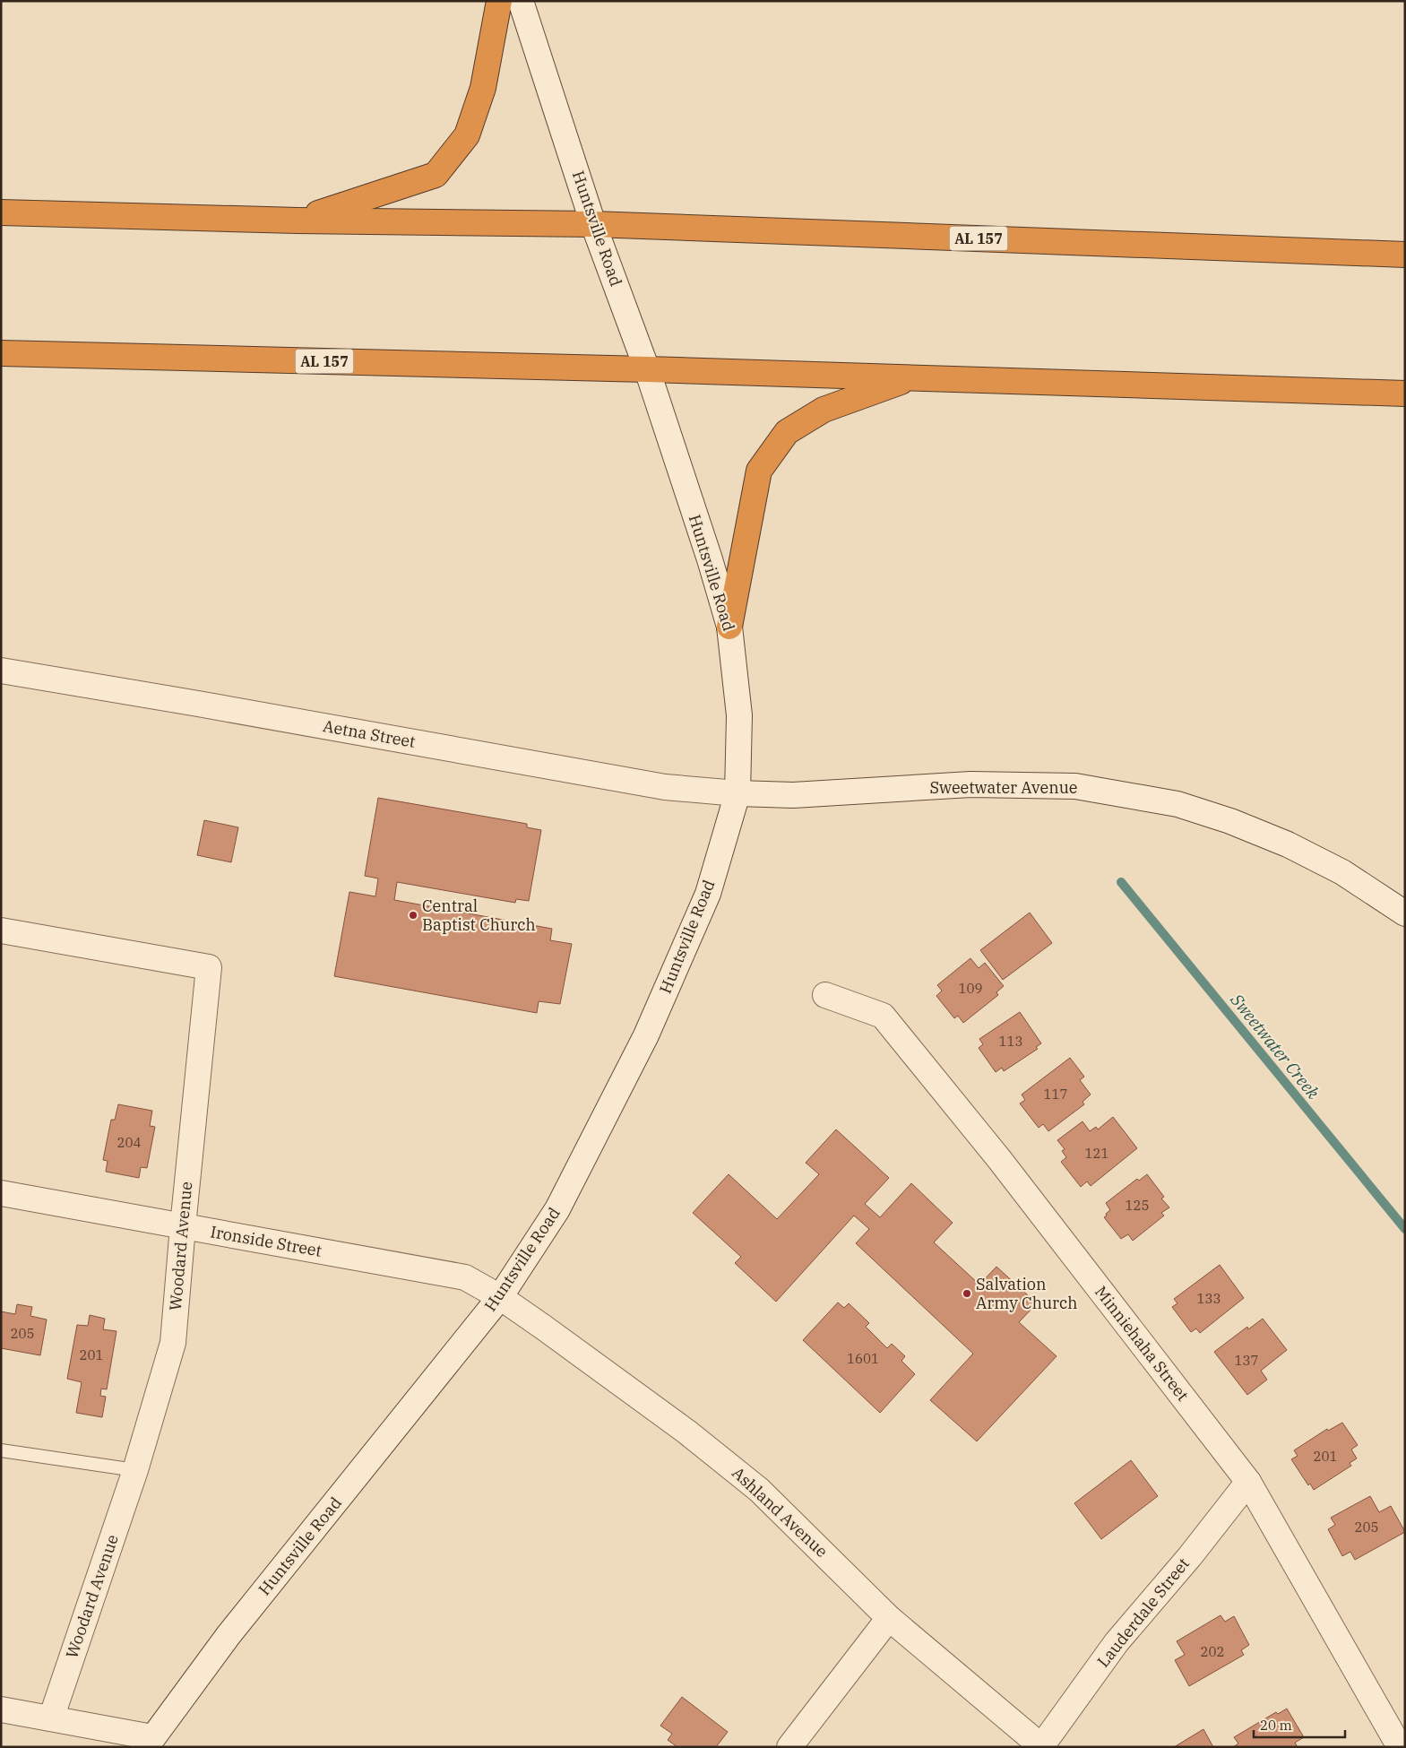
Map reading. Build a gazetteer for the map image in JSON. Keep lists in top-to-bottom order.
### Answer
{
  "streets": {
    "highway": ["AL 157"],
    "street": [
      "Huntsville Road",
      "Aetna Street",
      "Sweetwater Avenue",
      "Ironside Street",
      "Woodard Avenue",
      "Minniehaha Street",
      "Ashland Avenue",
      "Lauderdale Street"
    ]
  },
  "crossings": [
    ["Huntsville Road", "AL 157"],
    ["Huntsville Road", "Aetna Street"],
    ["Huntsville Road", "Sweetwater Avenue"],
    ["Huntsville Road", "Ironside Street"],
    ["Huntsville Road", "Ashland Avenue"],
    ["Aetna Street", "Sweetwater Avenue"],
    ["Ironside Street", "Woodard Avenue"],
    ["Ironside Street", "Ashland Avenue"],
    ["Minniehaha Street", "Lauderdale Street"],
    ["Ashland Avenue", "Lauderdale Street"]
  ],
  "water": ["Sweetwater Creek"],
  "places": ["Central Baptist Church", "Salvation Army Church"],
  "house_numbers": [
    "109",
    "113",
    "117",
    "204",
    "121",
    "125",
    "133",
    "205",
    "201",
    "1601",
    "137",
    "201",
    "205",
    "202"
  ],
  "scale_bar": "20 m"
}
